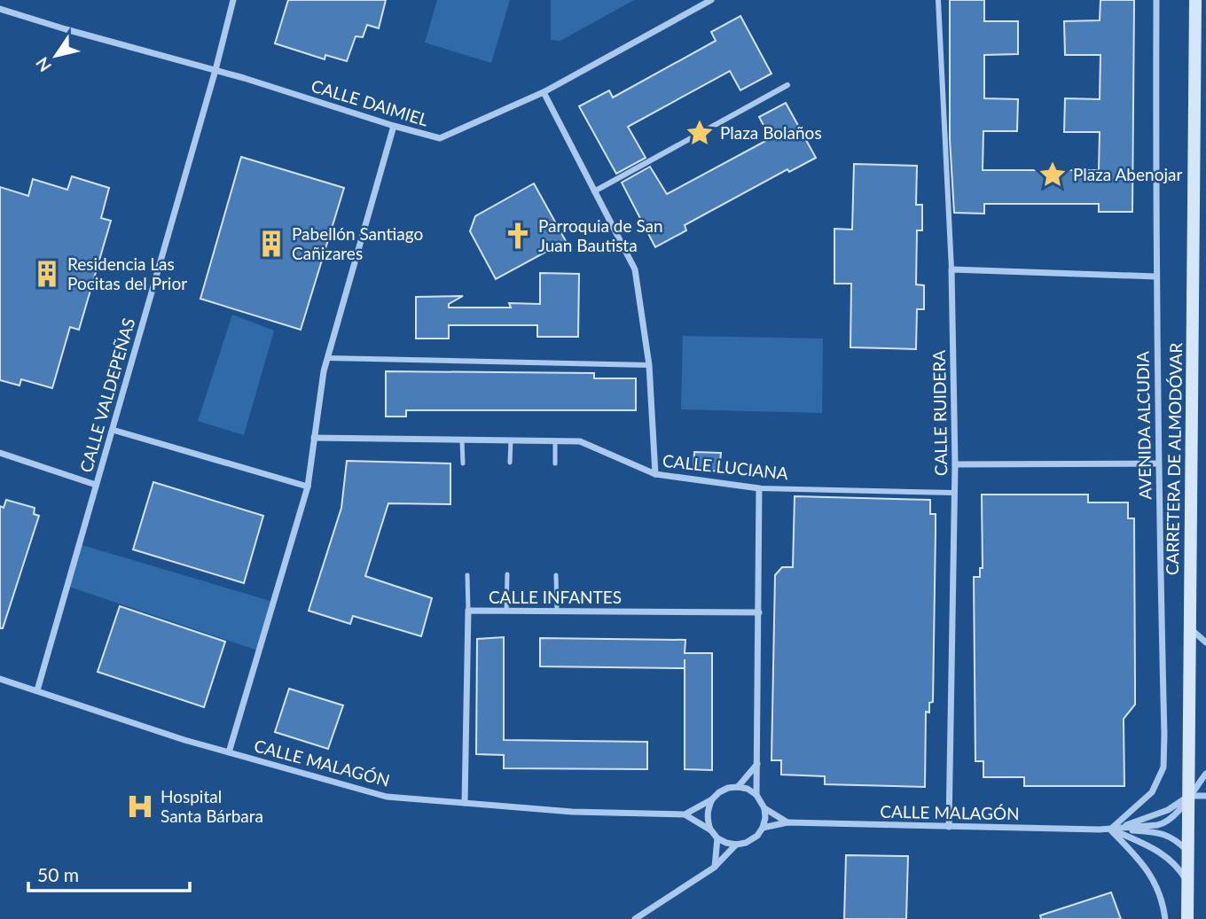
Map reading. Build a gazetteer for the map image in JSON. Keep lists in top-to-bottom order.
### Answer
{
  "streets": {
    "main road": ["CARRETERA DE ALMODÓVAR"],
    "street": [
      "CALLE DAIMIEL",
      "CALLE VALDEPEÑAS",
      "CALLE RUIDERA",
      "AVENIDA ALCUDIA",
      "CALLE LUCIANA",
      "CALLE INFANTES",
      "CALLE MALAGÓN"
    ]
  },
  "crossings": [
    ["CALLE DAIMIEL", "CALLE VALDEPEÑAS"],
    ["CALLE VALDEPEÑAS", "CALLE MALAGÓN"],
    ["CALLE RUIDERA", "CALLE LUCIANA"],
    ["CALLE RUIDERA", "CALLE MALAGÓN"],
    ["AVENIDA ALCUDIA", "CALLE MALAGÓN"],
    ["CARRETERA DE ALMODÓVAR", "CALLE MALAGÓN"],
    ["CALLE INFANTES", "CALLE MALAGÓN"]
  ],
  "places": {
    "place": ["Plaza Bolaños", "Plaza Abenojar"],
    "church": ["Parroquia de San Juan Bautista"],
    "building": ["Pabellón Santiago Cañizares", "Residencia Las Pocitas del Prior"],
    "hospital": ["Hospital Santa Bárbara"]
  },
  "scale_bar": "50 m",
  "north": "bottom left"
}
